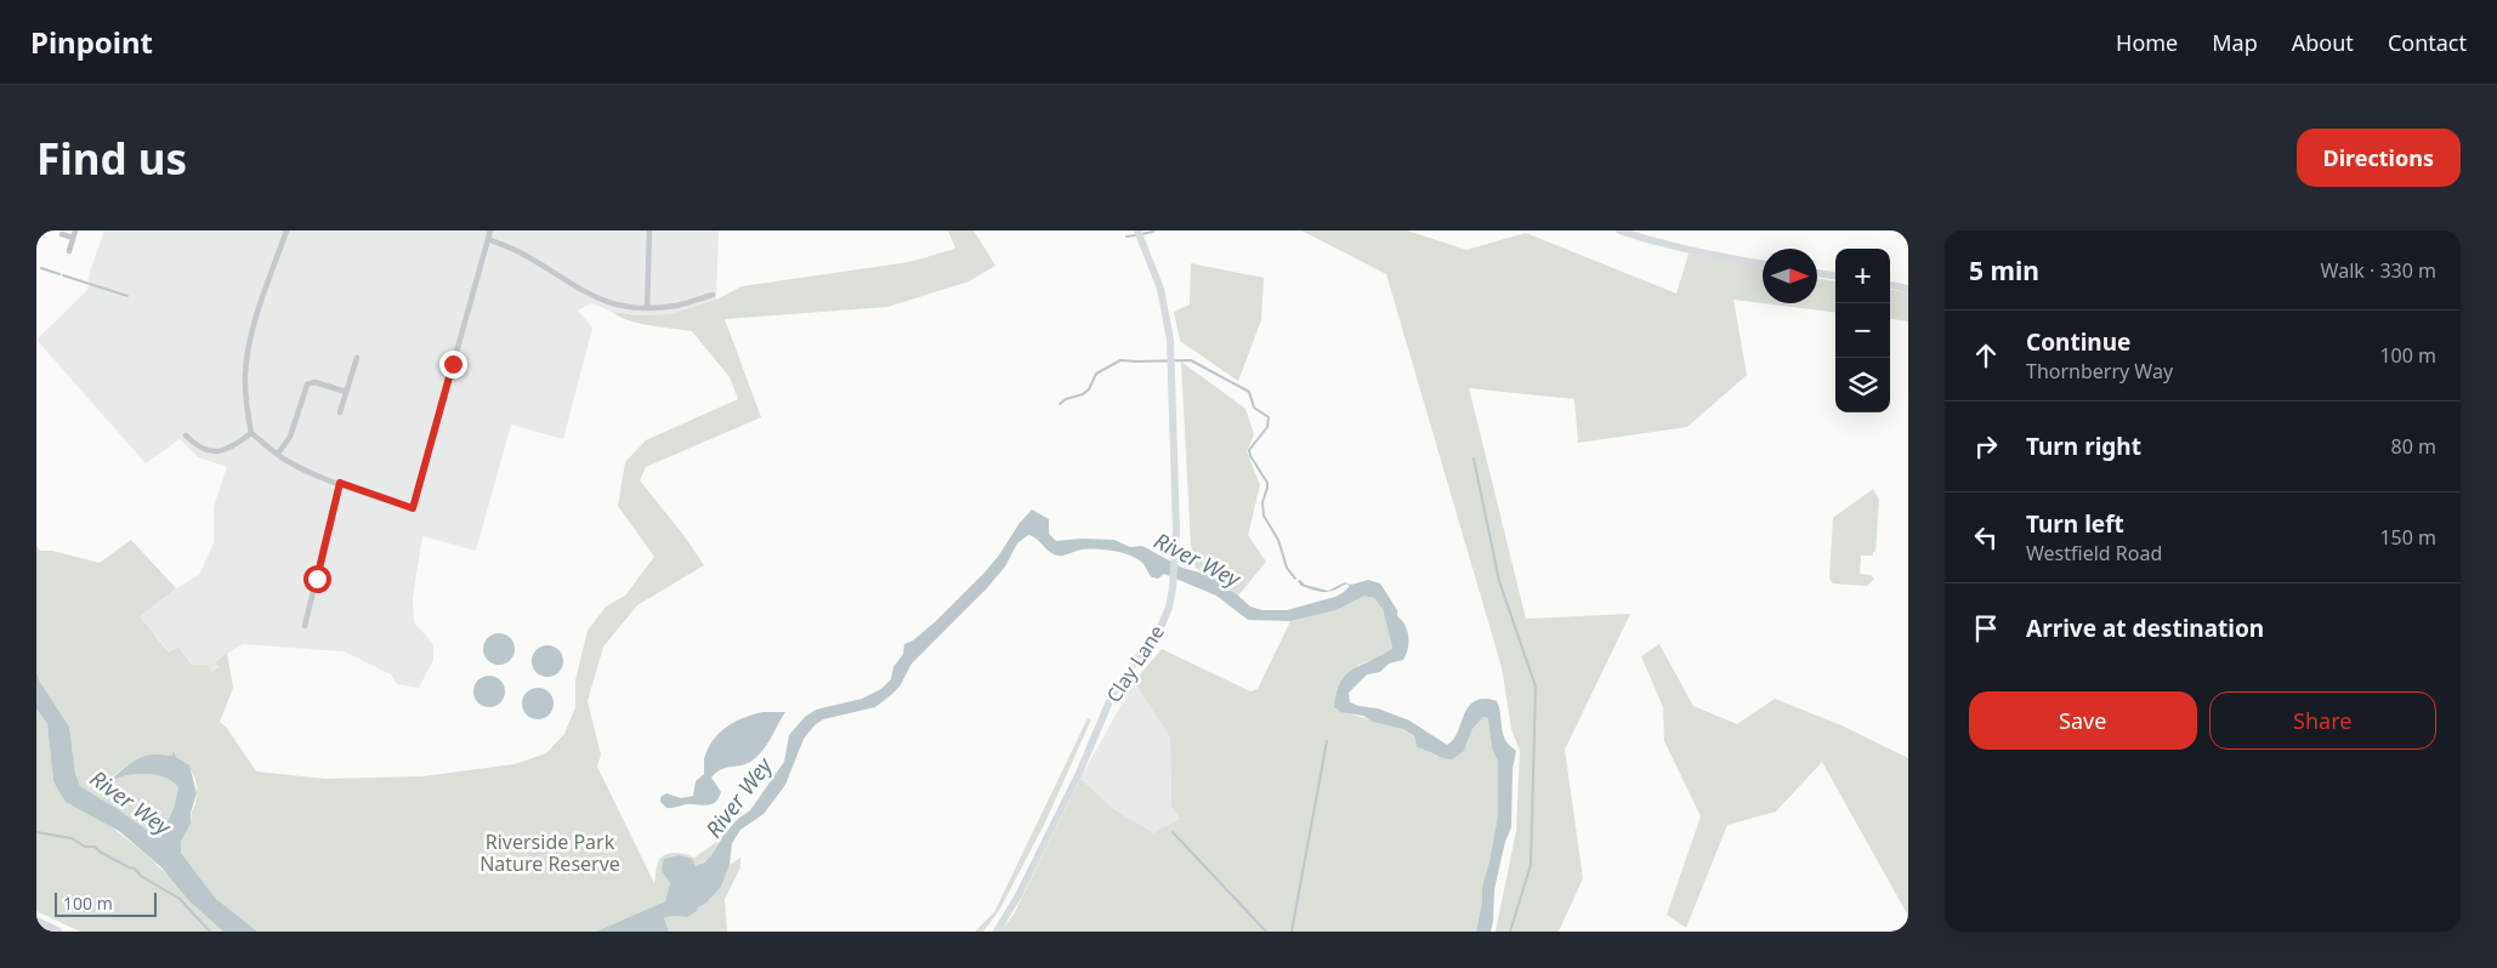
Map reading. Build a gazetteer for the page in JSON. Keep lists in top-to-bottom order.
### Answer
{
  "streets": {
    "street": ["Clay Lane"]
  },
  "water": ["River Wey"],
  "parks": ["Riverside Park Nature Reserve"],
  "scale_bar": "100 m",
  "north": "right",
  "page": {
    "header": "Pinpoint",
    "nav": [
      "Home",
      "Map",
      "About",
      "Contact"
    ],
    "buttons": [
      "Directions",
      ["Save", "Share"]
    ],
    "title": "Find us",
    "heading": ["5 min", "Walk · 330 m"],
    "map_buttons": ["+", "−"],
    "list": [
      ["Continue", "Thornberry Way", "100 m"],
      ["Turn right", "80 m"],
      ["Turn left", "Westfield Road", "150 m"],
      "Arrive at destination"
    ],
    "scale": "100 m"
  }
}
